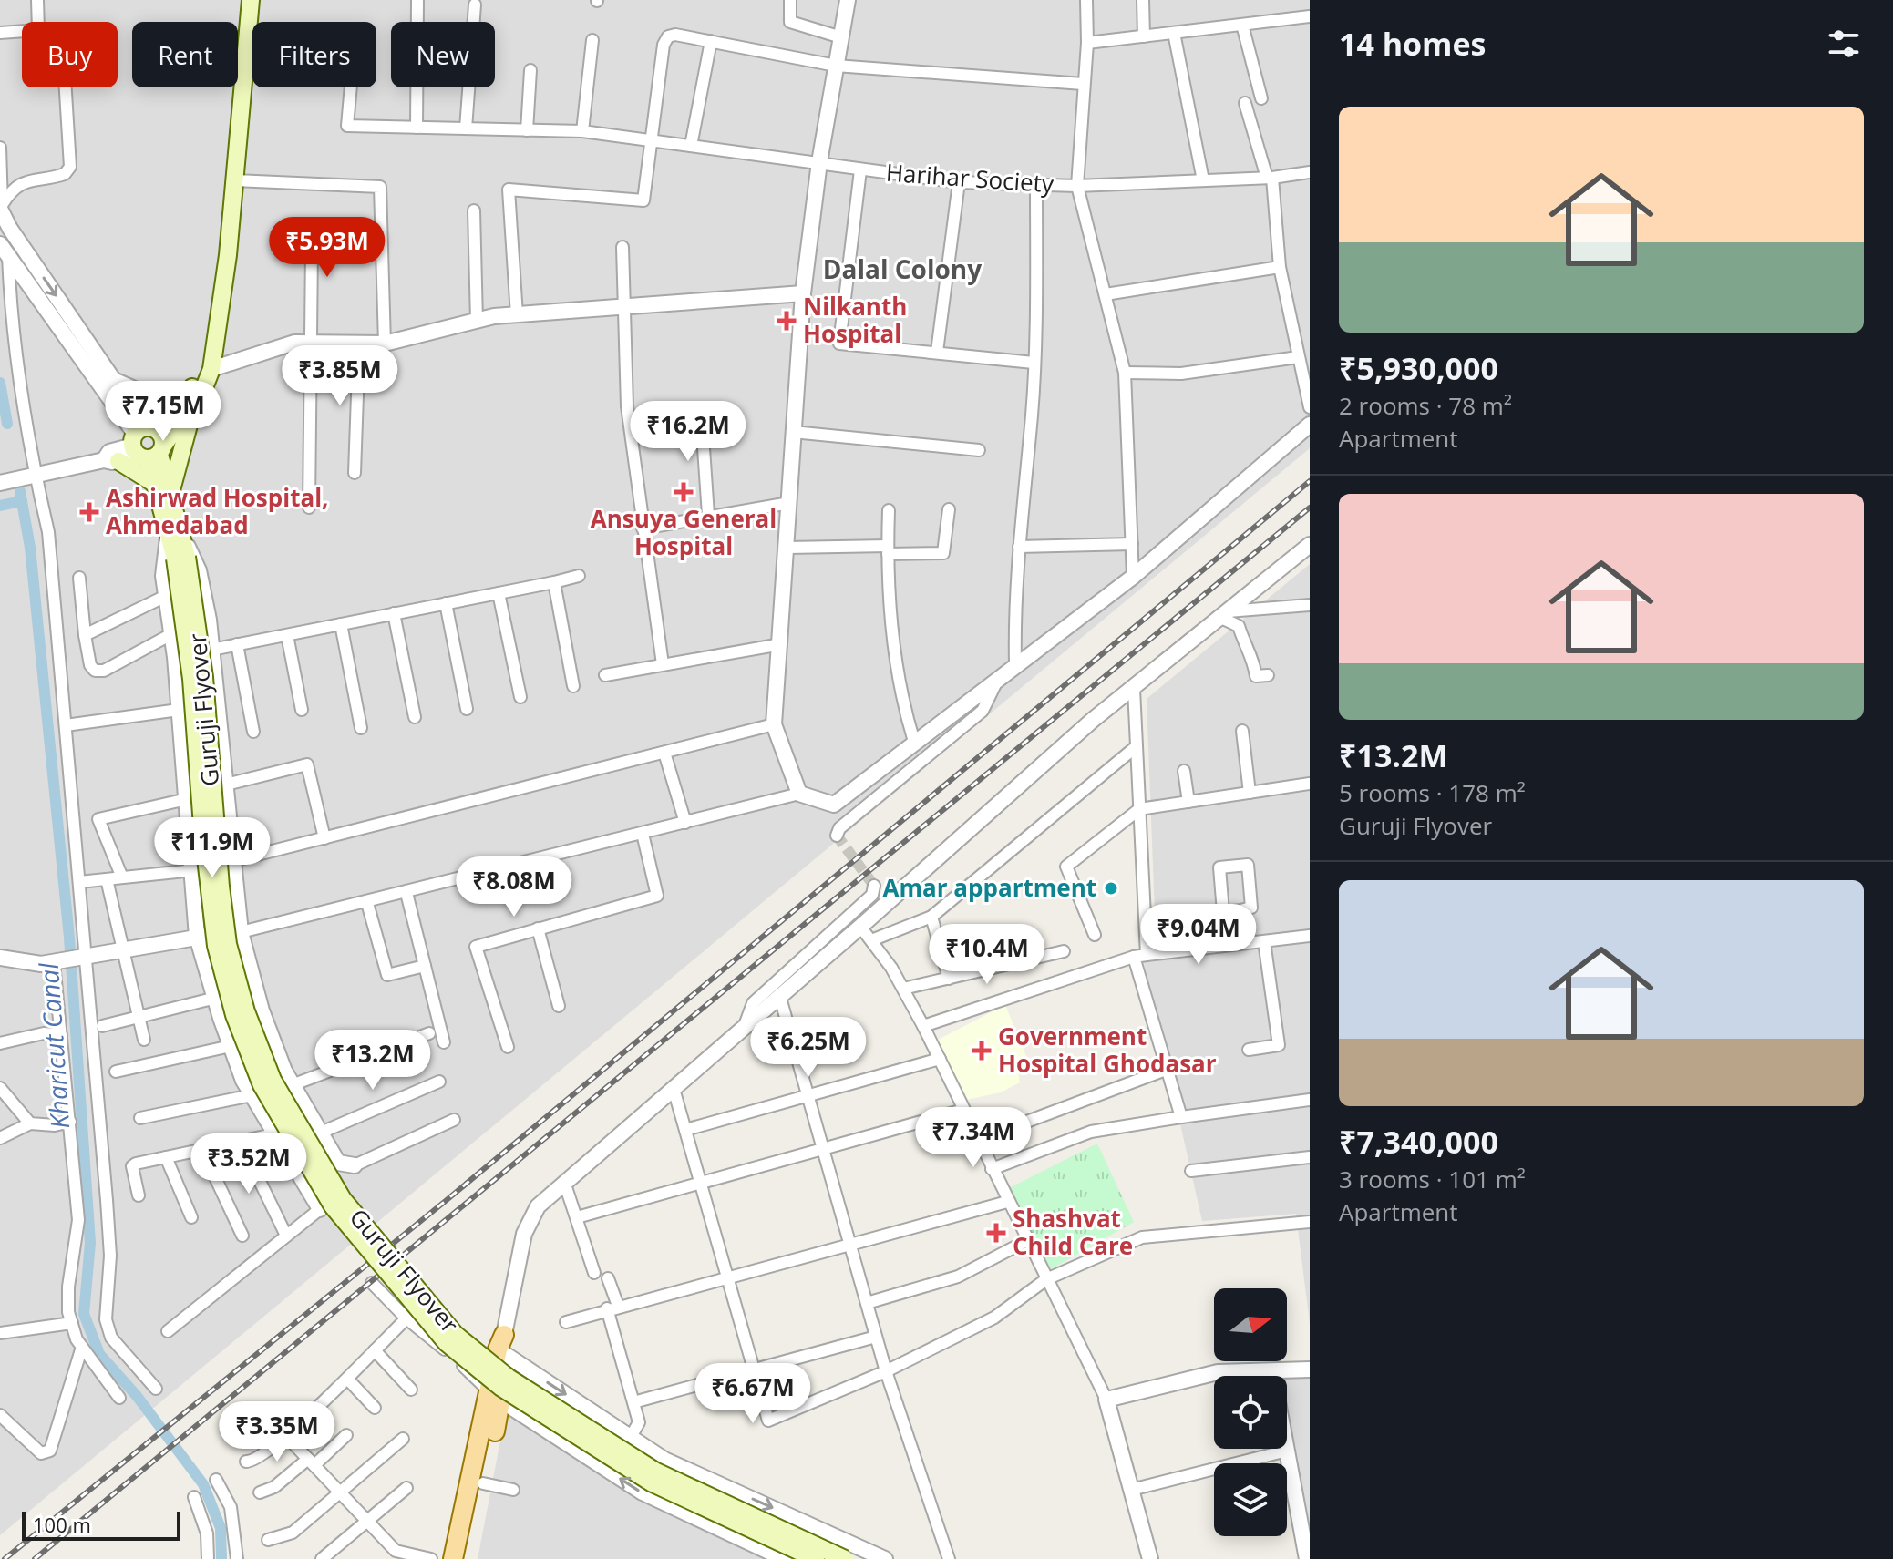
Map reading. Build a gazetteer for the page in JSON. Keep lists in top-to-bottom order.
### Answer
{
  "streets": {
    "main road": ["Guruji Flyover"],
    "street": ["Harihar Society"]
  },
  "districts": ["Dalal Colony"],
  "water": ["Kharicut Canal"],
  "places": {
    "health": [
      "Nilkanth Hospital",
      "Ansuya General Hospital",
      "Ashirwad Hospital, Ahmedabad",
      "Government Hospital Ghodasar",
      "Shashvat Child Care"
    ],
    "other": ["Amar appartment"]
  },
  "scale_bar": "100 m",
  "north": "right",
  "page": {
    "heading": "14 homes",
    "chip": [
      "Buy",
      "Rent",
      "Filters",
      "New"
    ],
    "list": [
      {
        "name": "₹5,930,000",
        "note": "2 rooms · 78 m² · Apartment"
      },
      {
        "name": "₹13.2M",
        "note": "5 rooms · 178 m² · Guruji Flyover"
      },
      {
        "name": "₹7,340,000",
        "note": "3 rooms · 101 m² · Apartment"
      }
    ],
    "price": [
      "₹5.93M",
      "₹3.85M",
      "₹7.15M",
      "₹16.2M",
      "₹11.9M",
      "₹8.08M",
      "₹9.04M",
      "₹10.4M",
      "₹6.25M",
      "₹13.2M",
      "₹7.34M",
      "₹3.52M",
      "₹6.67M",
      "₹3.35M"
    ],
    "scale": "100 m"
  }
}
